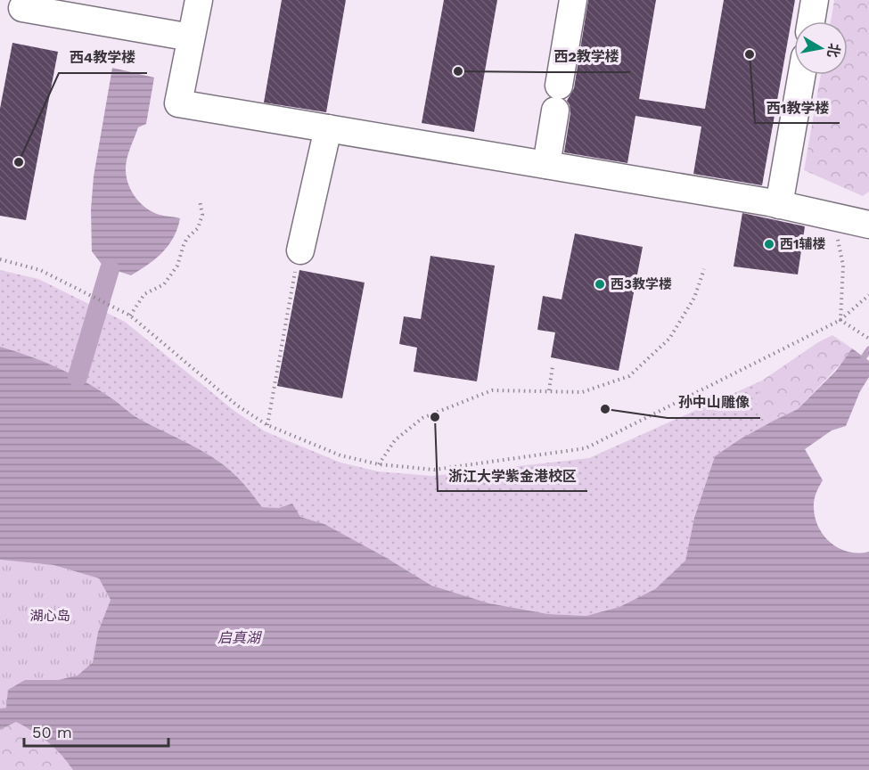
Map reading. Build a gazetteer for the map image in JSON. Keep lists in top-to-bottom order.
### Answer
{
  "water": ["启真湖"],
  "parks": ["湖心岛"],
  "places": [
    "西1教学楼",
    "西2教学楼",
    "西4教学楼",
    "西1辅楼",
    "西3教学楼",
    "孙中山雕像",
    "浙江大学紫金港校区"
  ],
  "scale_bar": "50 m",
  "north": "right"
}
